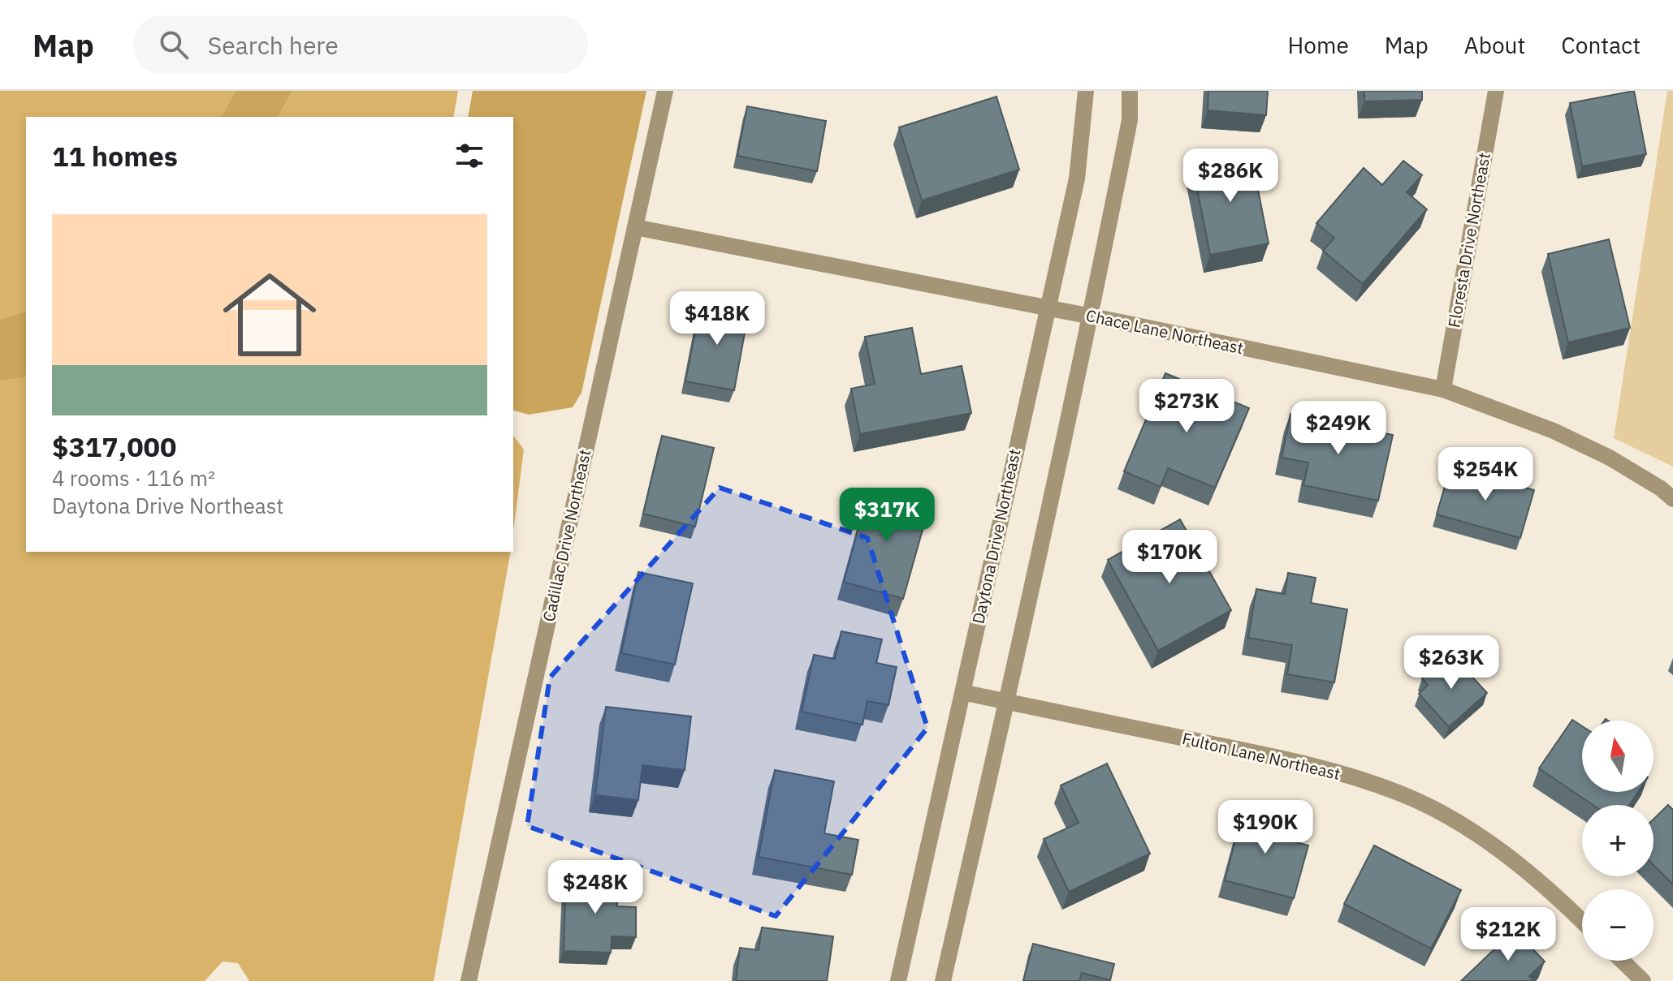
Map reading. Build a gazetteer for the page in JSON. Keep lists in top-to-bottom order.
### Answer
{
  "streets": {
    "street": [
      "Floresta Drive Northeast",
      "Chace Lane Northeast",
      "Cadillac Drive Northeast",
      "Daytona Drive Northeast",
      "Fulton Lane Northeast"
    ]
  },
  "crossings": [
    ["Floresta Drive Northeast", "Chace Lane Northeast"],
    ["Chace Lane Northeast", "Cadillac Drive Northeast"],
    ["Chace Lane Northeast", "Daytona Drive Northeast"],
    ["Daytona Drive Northeast", "Fulton Lane Northeast"]
  ],
  "north": "top",
  "page": {
    "header": "Map",
    "search": "Search here",
    "nav": [
      "Home",
      "Map",
      "About",
      "Contact"
    ],
    "heading": "11 homes",
    "price": [
      "$286K",
      "$418K",
      "$273K",
      "$249K",
      "$254K",
      "$317K",
      "$170K",
      "$263K",
      "$190K",
      "$248K",
      "$212K"
    ],
    "list": [
      {
        "name": "$317,000",
        "note": "4 rooms · 116 m² · Daytona Drive Northeast"
      }
    ],
    "map_buttons": ["+", "−"]
  }
}
